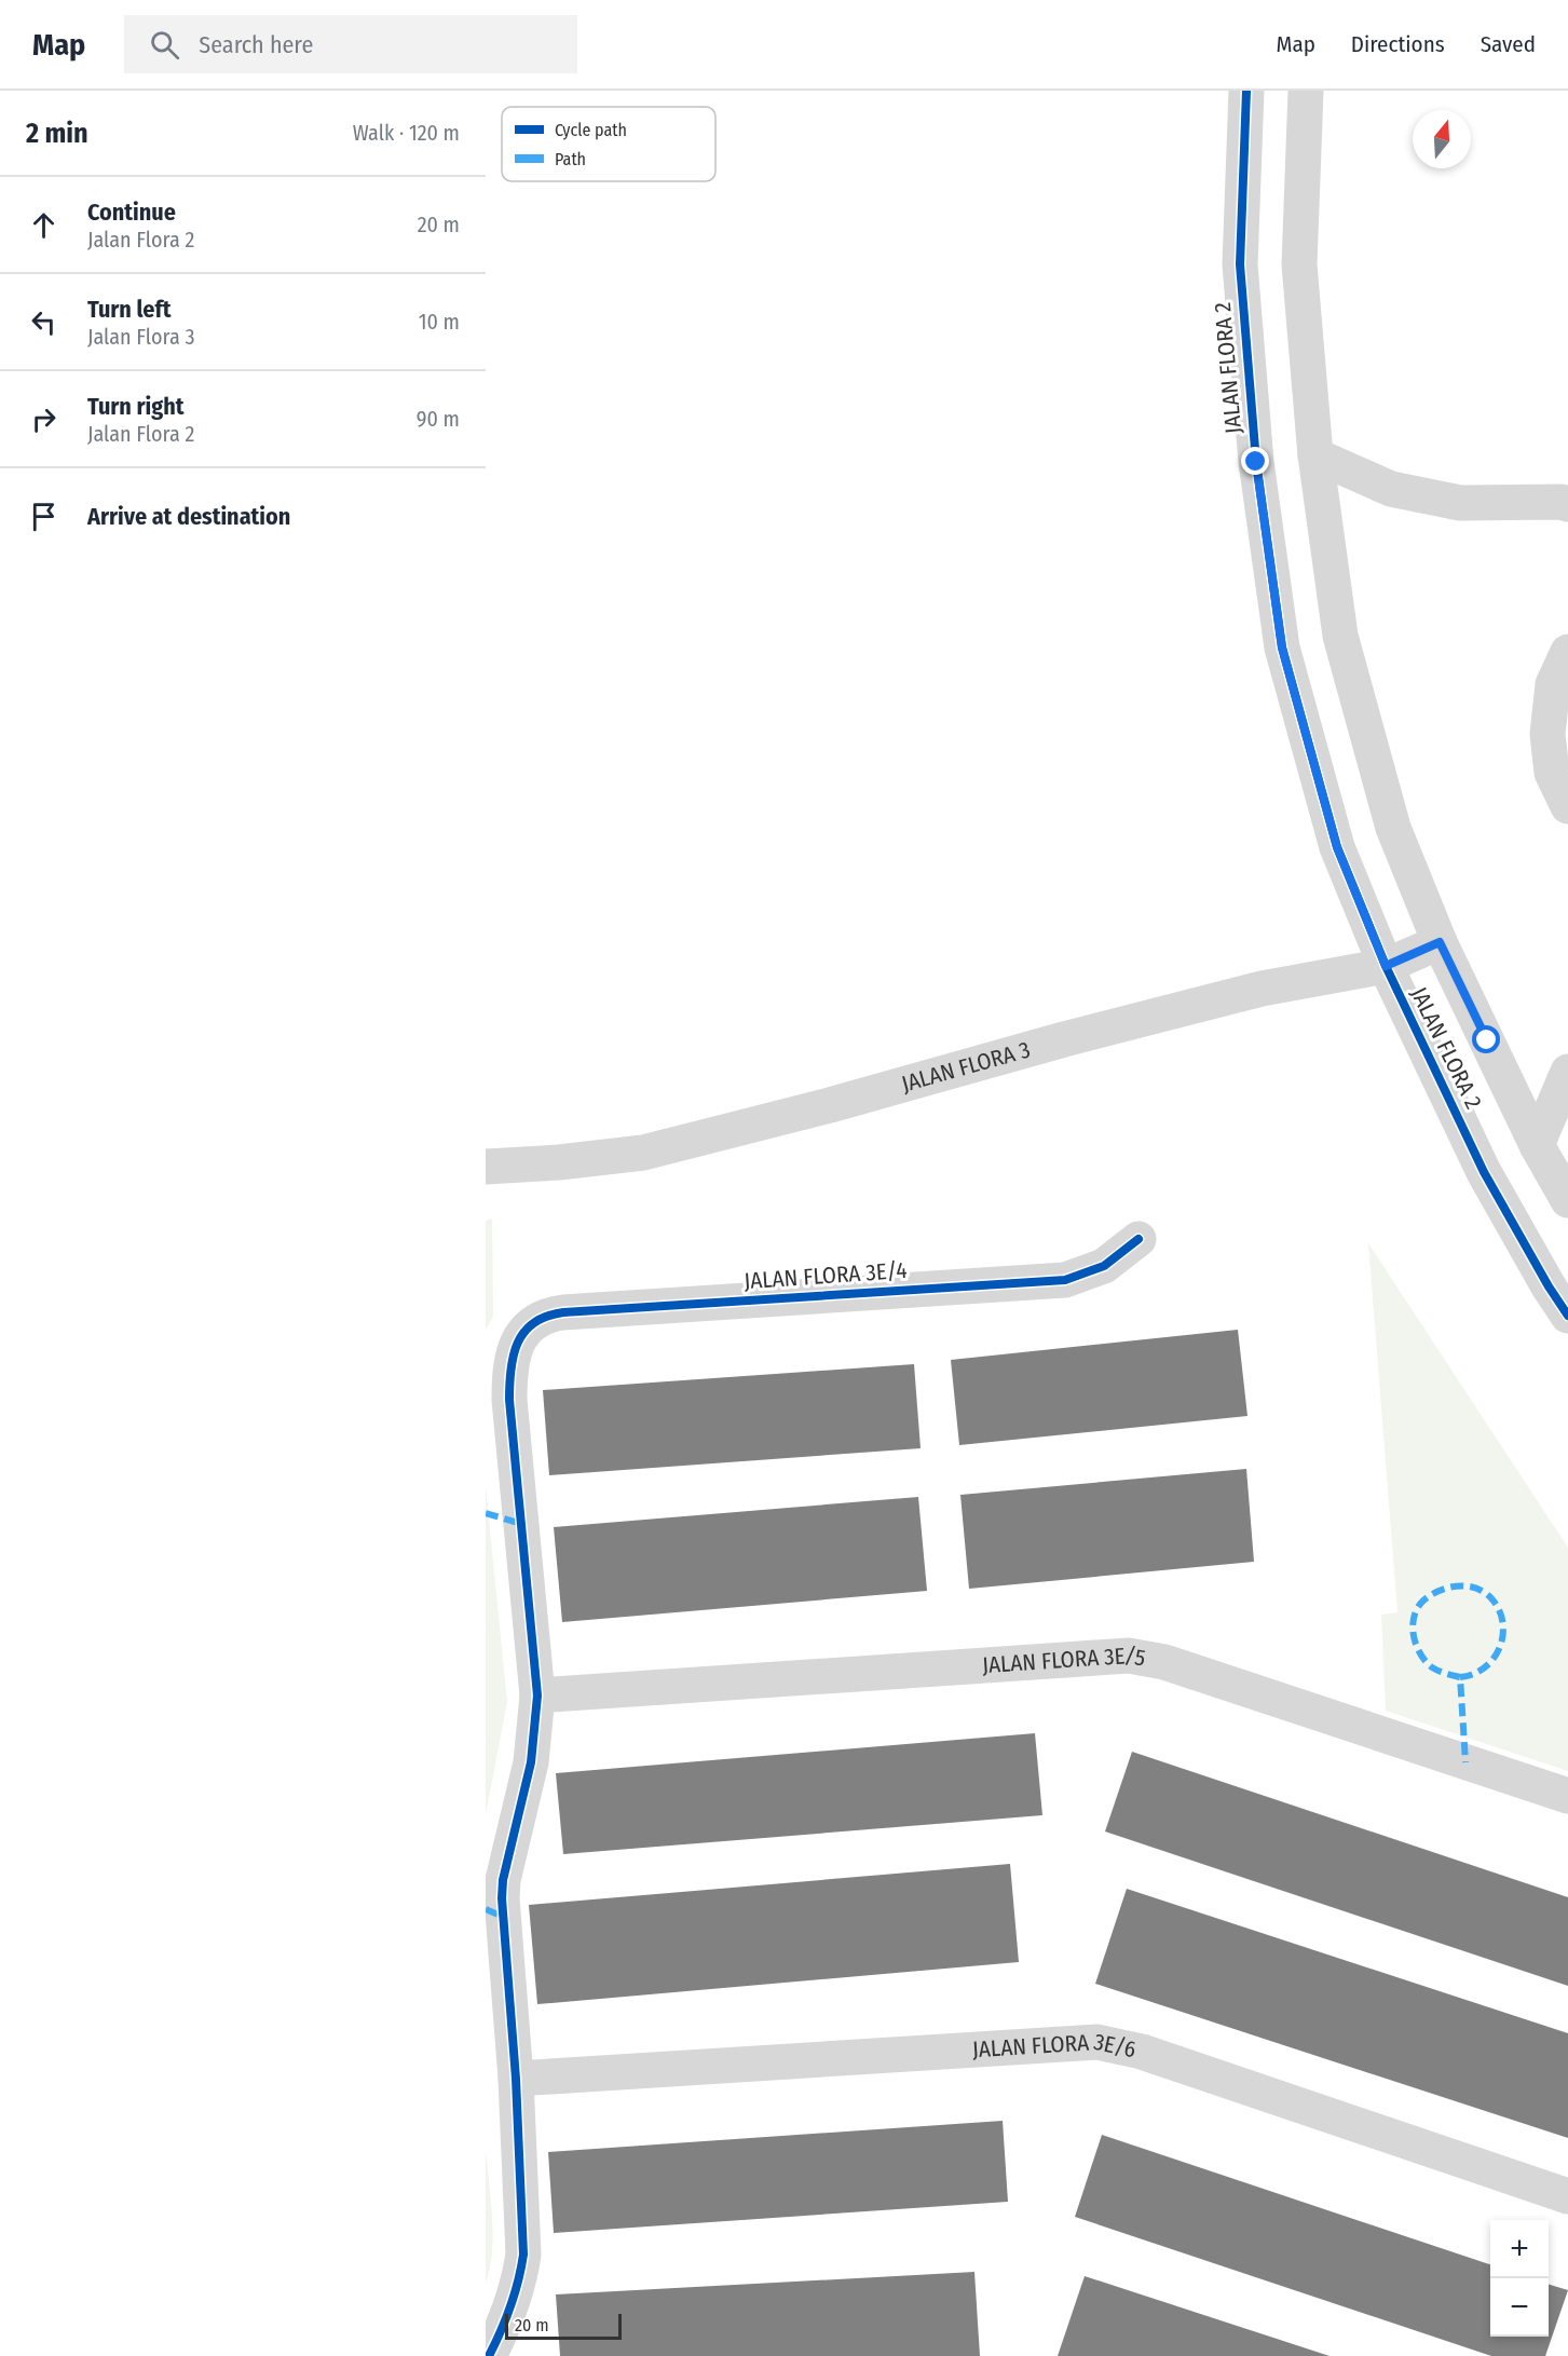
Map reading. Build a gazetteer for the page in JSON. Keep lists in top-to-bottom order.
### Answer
{
  "streets": {
    "street": [
      "JALAN FLORA 2",
      "JALAN FLORA 3",
      "JALAN FLORA 3E/4",
      "JALAN FLORA 3E/5",
      "JALAN FLORA 3E/6"
    ]
  },
  "crossings": [
    ["JALAN FLORA 2", "JALAN FLORA 3"],
    ["JALAN FLORA 3E/4", "JALAN FLORA 3E/5"]
  ],
  "legend": ["Cycle path", "Path"],
  "scale_bar": "20 m",
  "north": "top",
  "page": {
    "header": "Map",
    "search": "Search here",
    "nav": ["Map", "Directions", "Saved"],
    "heading": ["2 min", "Walk · 120 m"],
    "list": [
      ["Continue", "Jalan Flora 2", "20 m"],
      ["Turn left", "Jalan Flora 3", "10 m"],
      ["Turn right", "Jalan Flora 2", "90 m"],
      "Arrive at destination"
    ],
    "map_buttons": ["+", "−"],
    "scale": "20 m"
  }
}
